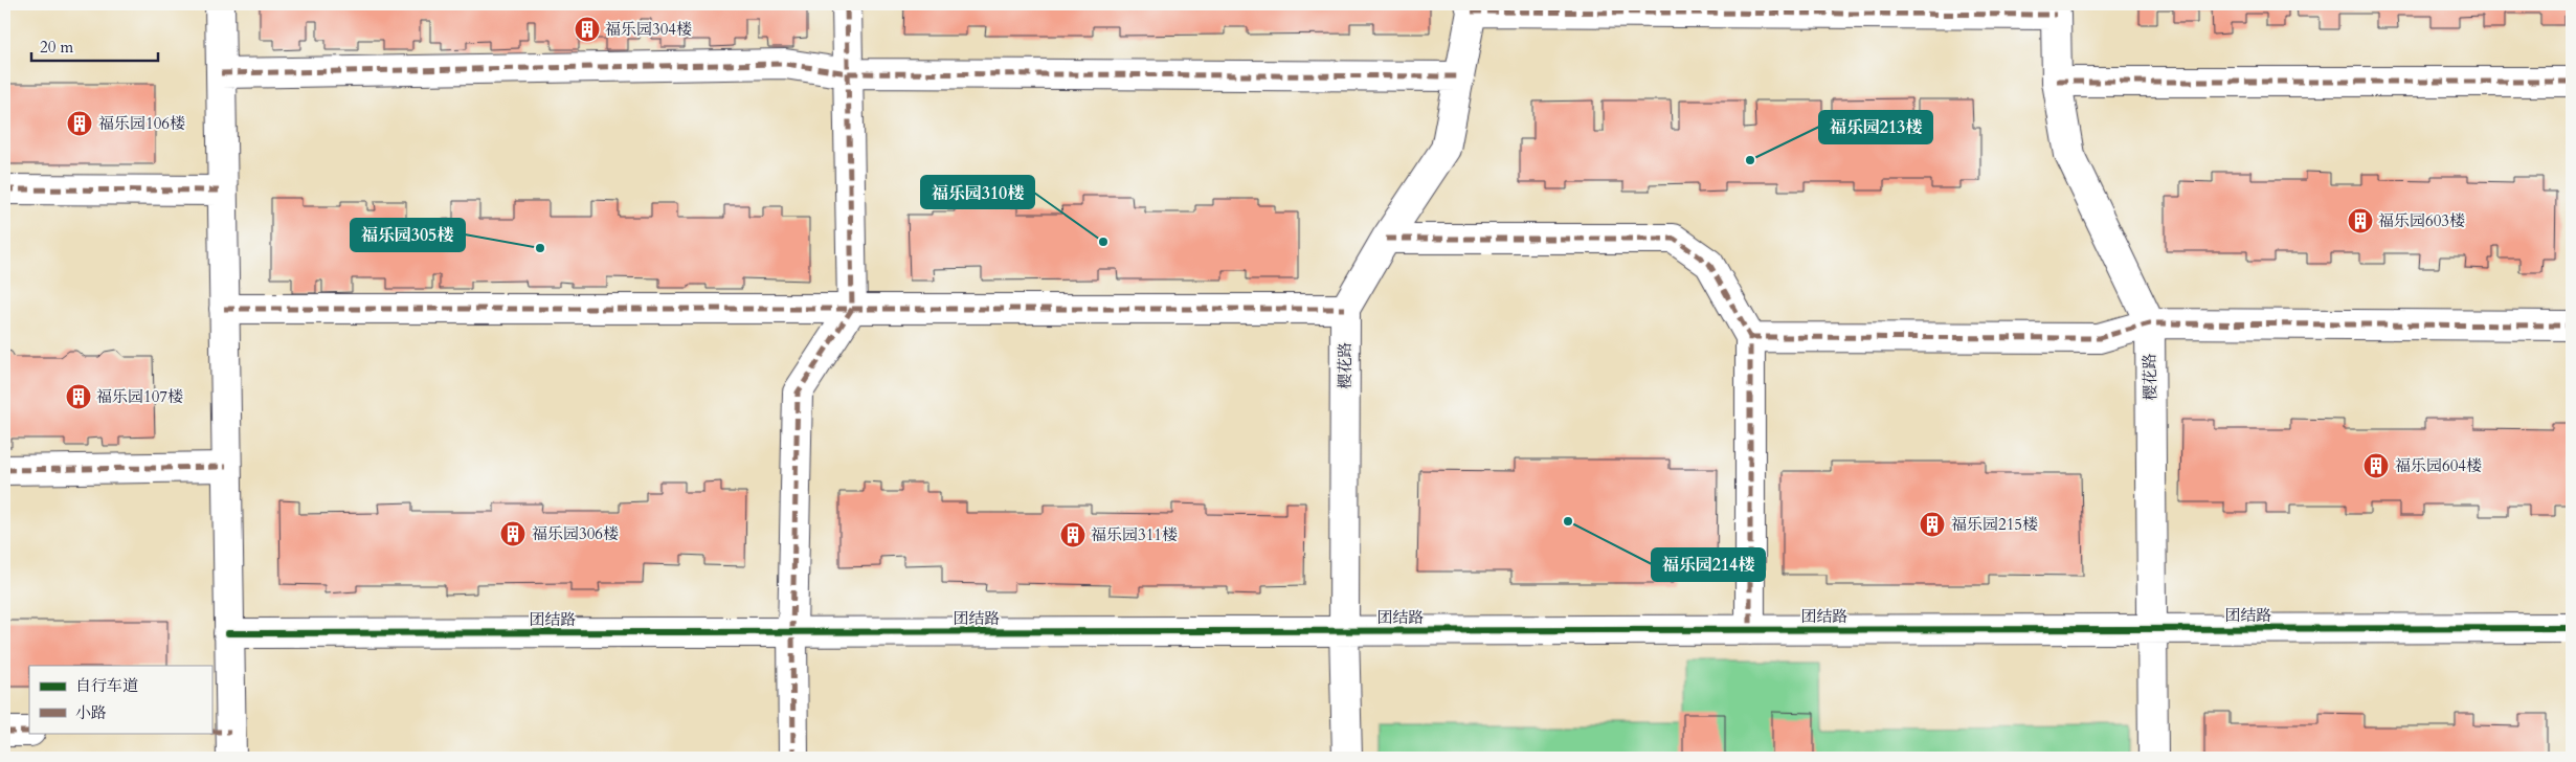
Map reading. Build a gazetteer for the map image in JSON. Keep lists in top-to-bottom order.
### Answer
{
  "streets": {
    "street": ["樱花路", "团结路"]
  },
  "crossings": [
    ["樱花路", "团结路"]
  ],
  "places": {
    "building": [
      "福乐园304楼",
      "福乐园106楼",
      "福乐园603楼",
      "福乐园107楼",
      "福乐园604楼",
      "福乐园215楼",
      "福乐园306楼",
      "福乐园311楼"
    ],
    "other": [
      "福乐园213楼",
      "福乐园310楼",
      "福乐园305楼",
      "福乐园214楼"
    ]
  },
  "legend": ["自行车道", "小路"],
  "scale_bar": "20 m"
}
